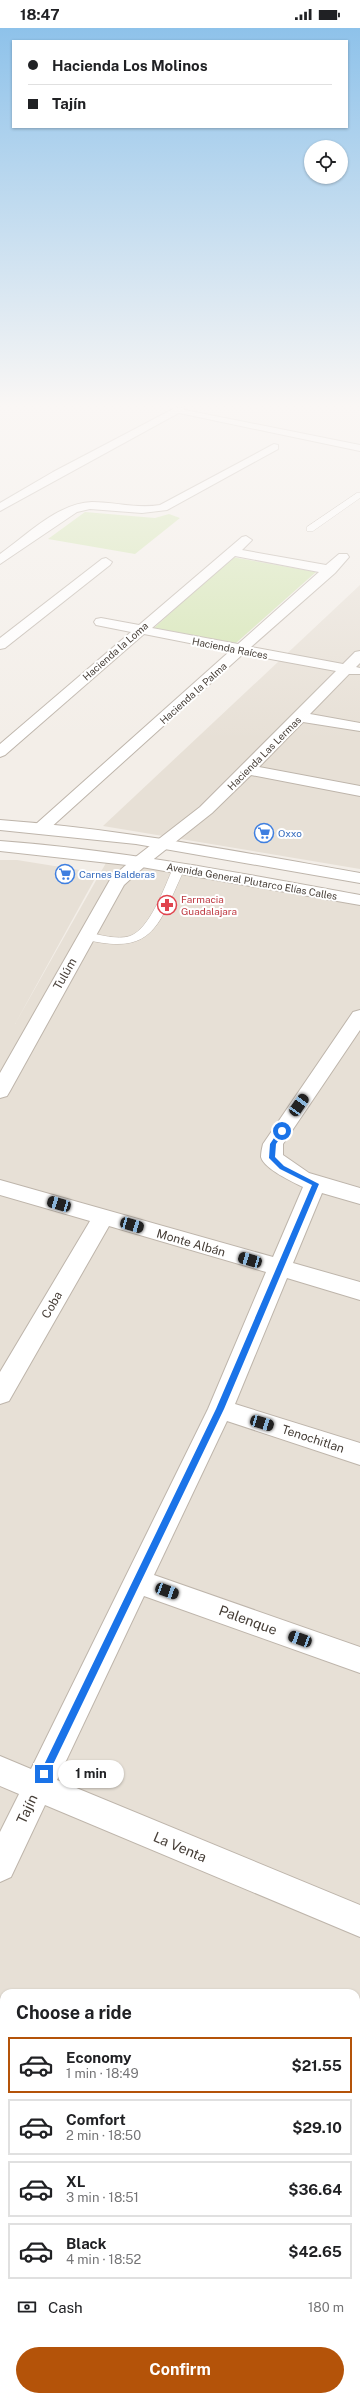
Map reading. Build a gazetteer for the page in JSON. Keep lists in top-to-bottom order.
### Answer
{
  "streets": {
    "street": [
      "Hacienda Raíces",
      "Hacienda la Loma",
      "Hacienda la Palma",
      "Hacienda Las Lermas",
      "Avenida General Plutarco Elías Calles",
      "Tulúm",
      "Monte Albán",
      "Coba",
      "Tenochitlan",
      "Palenque",
      "Tajín",
      "La Venta"
    ]
  },
  "crossings": [
    ["Hacienda Raíces", "Hacienda la Loma"],
    ["Hacienda Raíces", "Hacienda la Palma"],
    ["Hacienda Raíces", "Hacienda Las Lermas"],
    ["Hacienda la Palma", "Avenida General Plutarco Elías Calles"],
    ["Hacienda Las Lermas", "Avenida General Plutarco Elías Calles"],
    ["Hacienda Las Lermas", "Tulúm"],
    ["Avenida General Plutarco Elías Calles", "Tulúm"],
    ["Monte Albán", "Coba"],
    ["Monte Albán", "Tajín"],
    ["Tenochitlan", "Tajín"],
    ["Palenque", "Tajín"],
    ["Tajín", "La Venta"]
  ],
  "places": {
    "supermarket": ["Oxxo", "Carnes Balderas"],
    "pharmacy": ["Farmacia Guadalajara"]
  },
  "page": {
    "status": "18:47",
    "banner": ["Hacienda Los Molinos", "Tajín"],
    "bubble": "1 min",
    "heading": "Choose a ride",
    "list": [
      {
        "name": "Economy",
        "note": "1 min · 18:49",
        "value": "$21.55"
      },
      {
        "name": "Comfort",
        "note": "2 min · 18:50",
        "value": "$29.10"
      },
      {
        "name": "XL",
        "note": "3 min · 18:51",
        "value": "$36.64"
      },
      {
        "name": "Black",
        "note": "4 min · 18:52",
        "value": "$42.65"
      }
    ],
    "pay": ["Cash", "180 m"],
    "buttons": "Confirm"
  }
}
